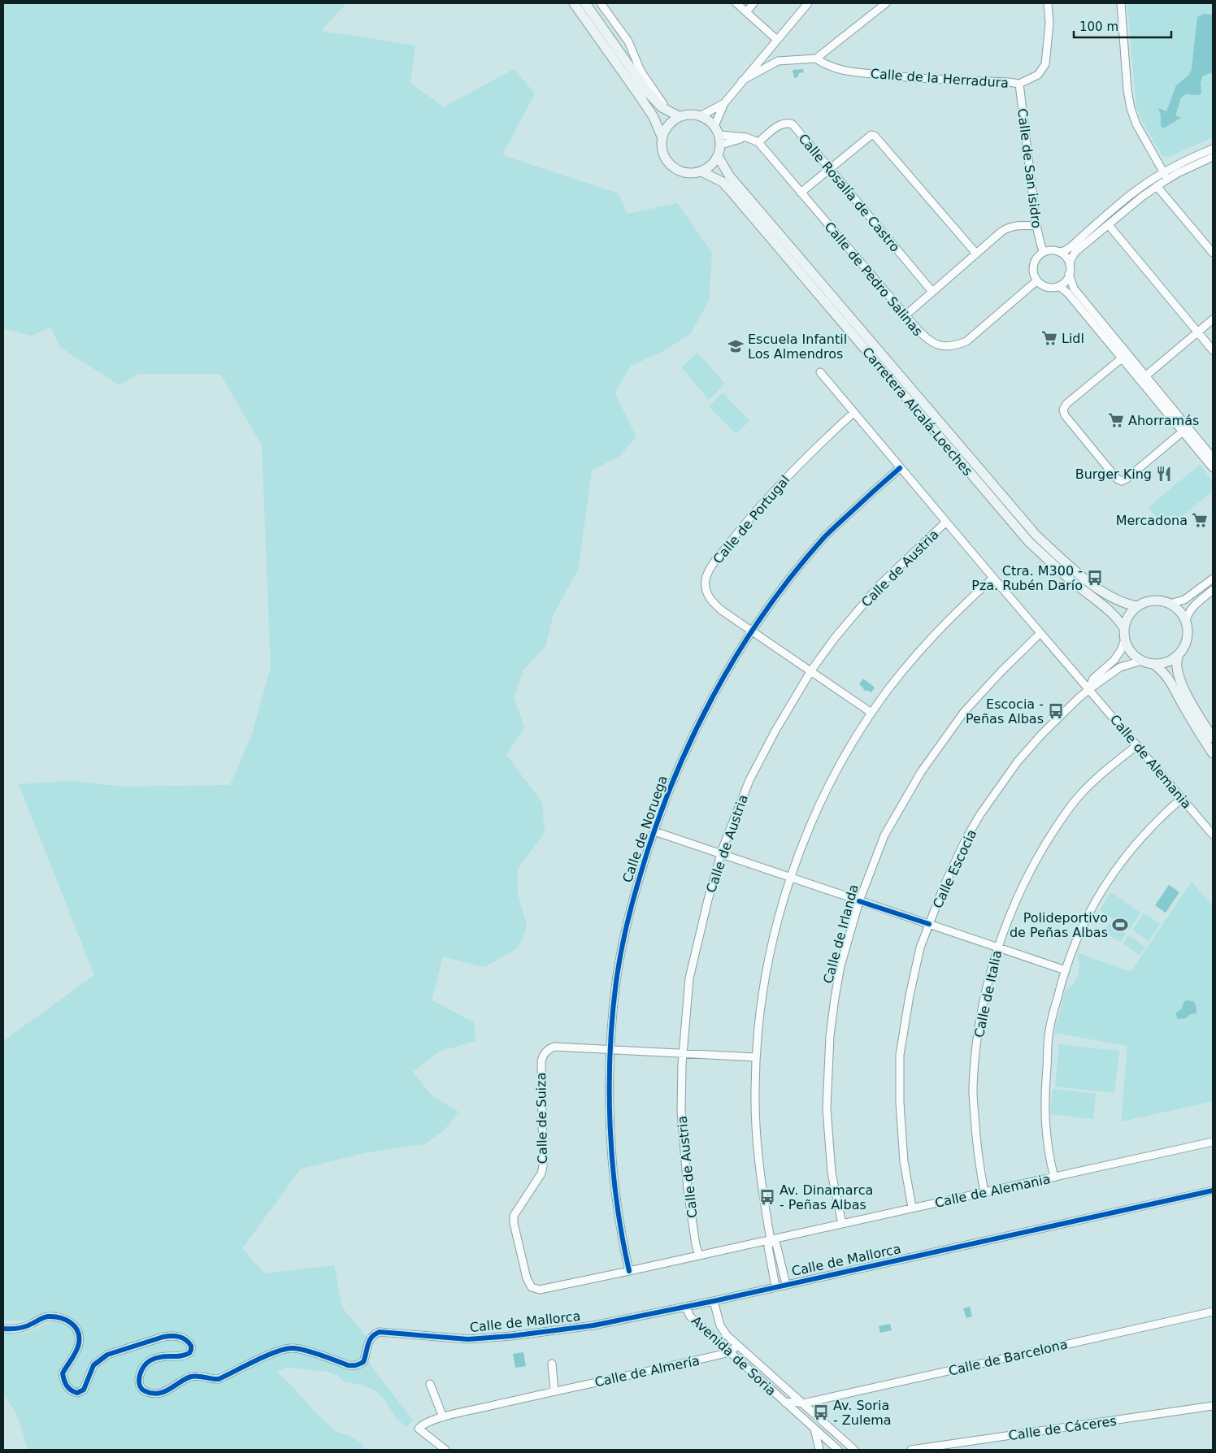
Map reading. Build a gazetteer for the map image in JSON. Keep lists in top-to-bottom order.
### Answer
{
  "streets": {
    "main road": ["Carretera Alcalá-Loeches"],
    "street": [
      "Calle de la Herradura",
      "Calle de San isidro",
      "Calle Rosalía de Castro",
      "Calle de Pedro Salinas",
      "Calle de Portugal",
      "Calle de Austria",
      "Calle de Alemania",
      "Calle de Noruega",
      "Calle Escocia",
      "Calle de Irlanda",
      "Calle de Italia",
      "Calle de Suiza",
      "Calle de Mallorca",
      "Avenida de Soria",
      "Calle de Barcelona",
      "Calle de Almería",
      "Calle de Cáceres"
    ]
  },
  "crossings": [
    ["Calle de la Herradura", "Calle de San isidro"],
    ["Calle de San isidro", "Calle de Pedro Salinas"],
    ["Calle Rosalía de Castro", "Calle de Pedro Salinas"],
    ["Calle de Pedro Salinas", "Carretera Alcalá-Loeches"],
    ["Carretera Alcalá-Loeches", "Calle Escocia"],
    ["Calle de Portugal", "Calle de Austria"],
    ["Calle de Portugal", "Calle de Noruega"],
    ["Calle de Austria", "Calle de Suiza"],
    ["Calle de Alemania", "Calle Escocia"],
    ["Calle de Alemania", "Calle de Irlanda"],
    ["Calle de Alemania", "Calle de Italia"],
    ["Calle de Alemania", "Calle de Suiza"],
    ["Calle de Noruega", "Calle de Suiza"],
    ["Calle de Mallorca", "Avenida de Soria"],
    ["Avenida de Soria", "Calle de Barcelona"],
    ["Avenida de Soria", "Calle de Almería"]
  ],
  "places": {
    "supermarket": ["Lidl", "Ahorramás", "Mercadona"],
    "school or university": ["Escuela Infantil Los Almendros"],
    "restaurant": ["Burger King"],
    "bus stop": [
      "Ctra. M300 - Pza. Rubén Darío",
      "Escocia - Peñas Albas",
      "Av. Dinamarca - Peñas Albas",
      "Av. Soria - Zulema"
    ],
    "sports": ["Polideportivo de Peñas Albas"]
  },
  "scale_bar": "100 m"
}
